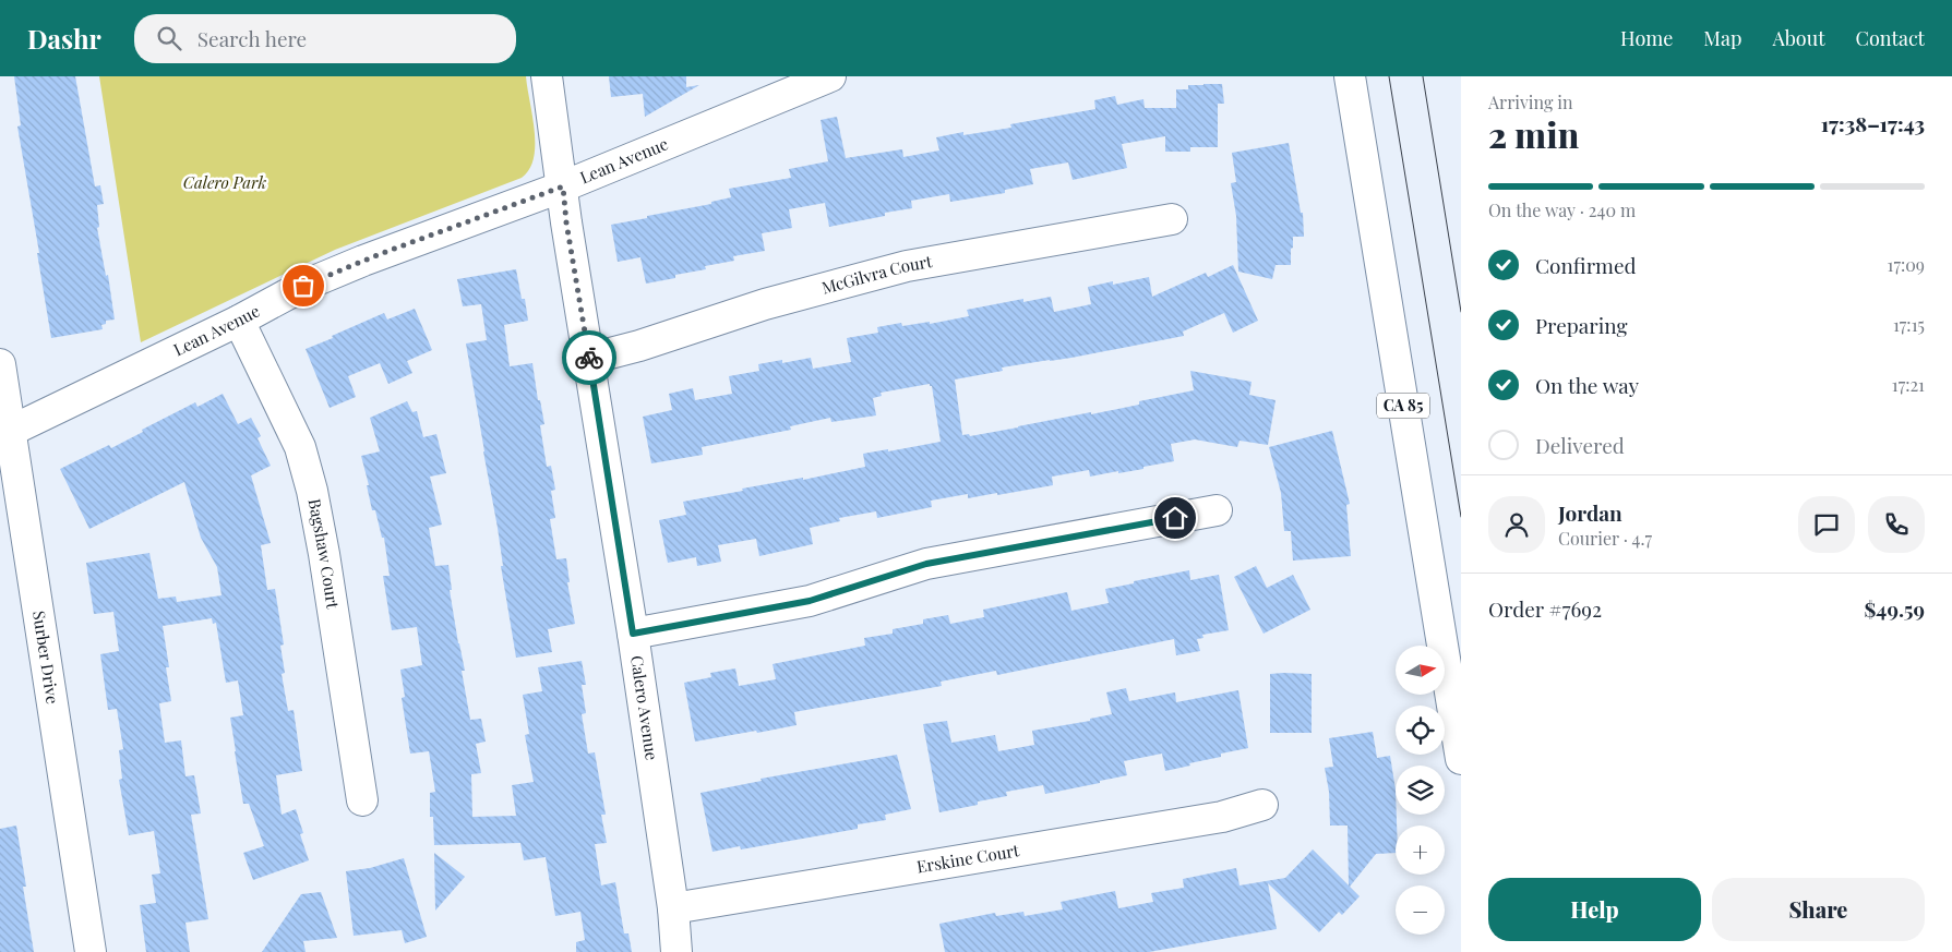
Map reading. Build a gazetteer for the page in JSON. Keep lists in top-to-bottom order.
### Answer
{
  "streets": {
    "main road": [
      "Lean Avenue",
      "McGilvra Court",
      "CA 85",
      "Bagshaw Court",
      "Surber Drive",
      "Calero Avenue",
      "Erskine Court"
    ]
  },
  "crossings": [
    ["Lean Avenue", "Bagshaw Court"],
    ["Lean Avenue", "Surber Drive"],
    ["Lean Avenue", "Calero Avenue"],
    ["McGilvra Court", "Calero Avenue"],
    ["Calero Avenue", "Erskine Court"]
  ],
  "parks": ["Calero Park"],
  "north": "right",
  "page": {
    "header": "Dashr",
    "search": "Search here",
    "nav": [
      "Home",
      "Map",
      "About",
      "Contact"
    ],
    "heading": ["2 min", "Arriving in", "17:38–17:43"],
    "panel": [
      "Jordan",
      "Courier · 4.7",
      "Order #7692",
      "$49.59"
    ],
    "bar": "On the way · 240 m",
    "list": [
      ["Confirmed", "17:09"],
      ["Preparing", "17:15"],
      ["On the way", "17:21"],
      "Delivered"
    ],
    "map_buttons": ["+", "−"],
    "buttons": ["Help", "Share"]
  }
}
